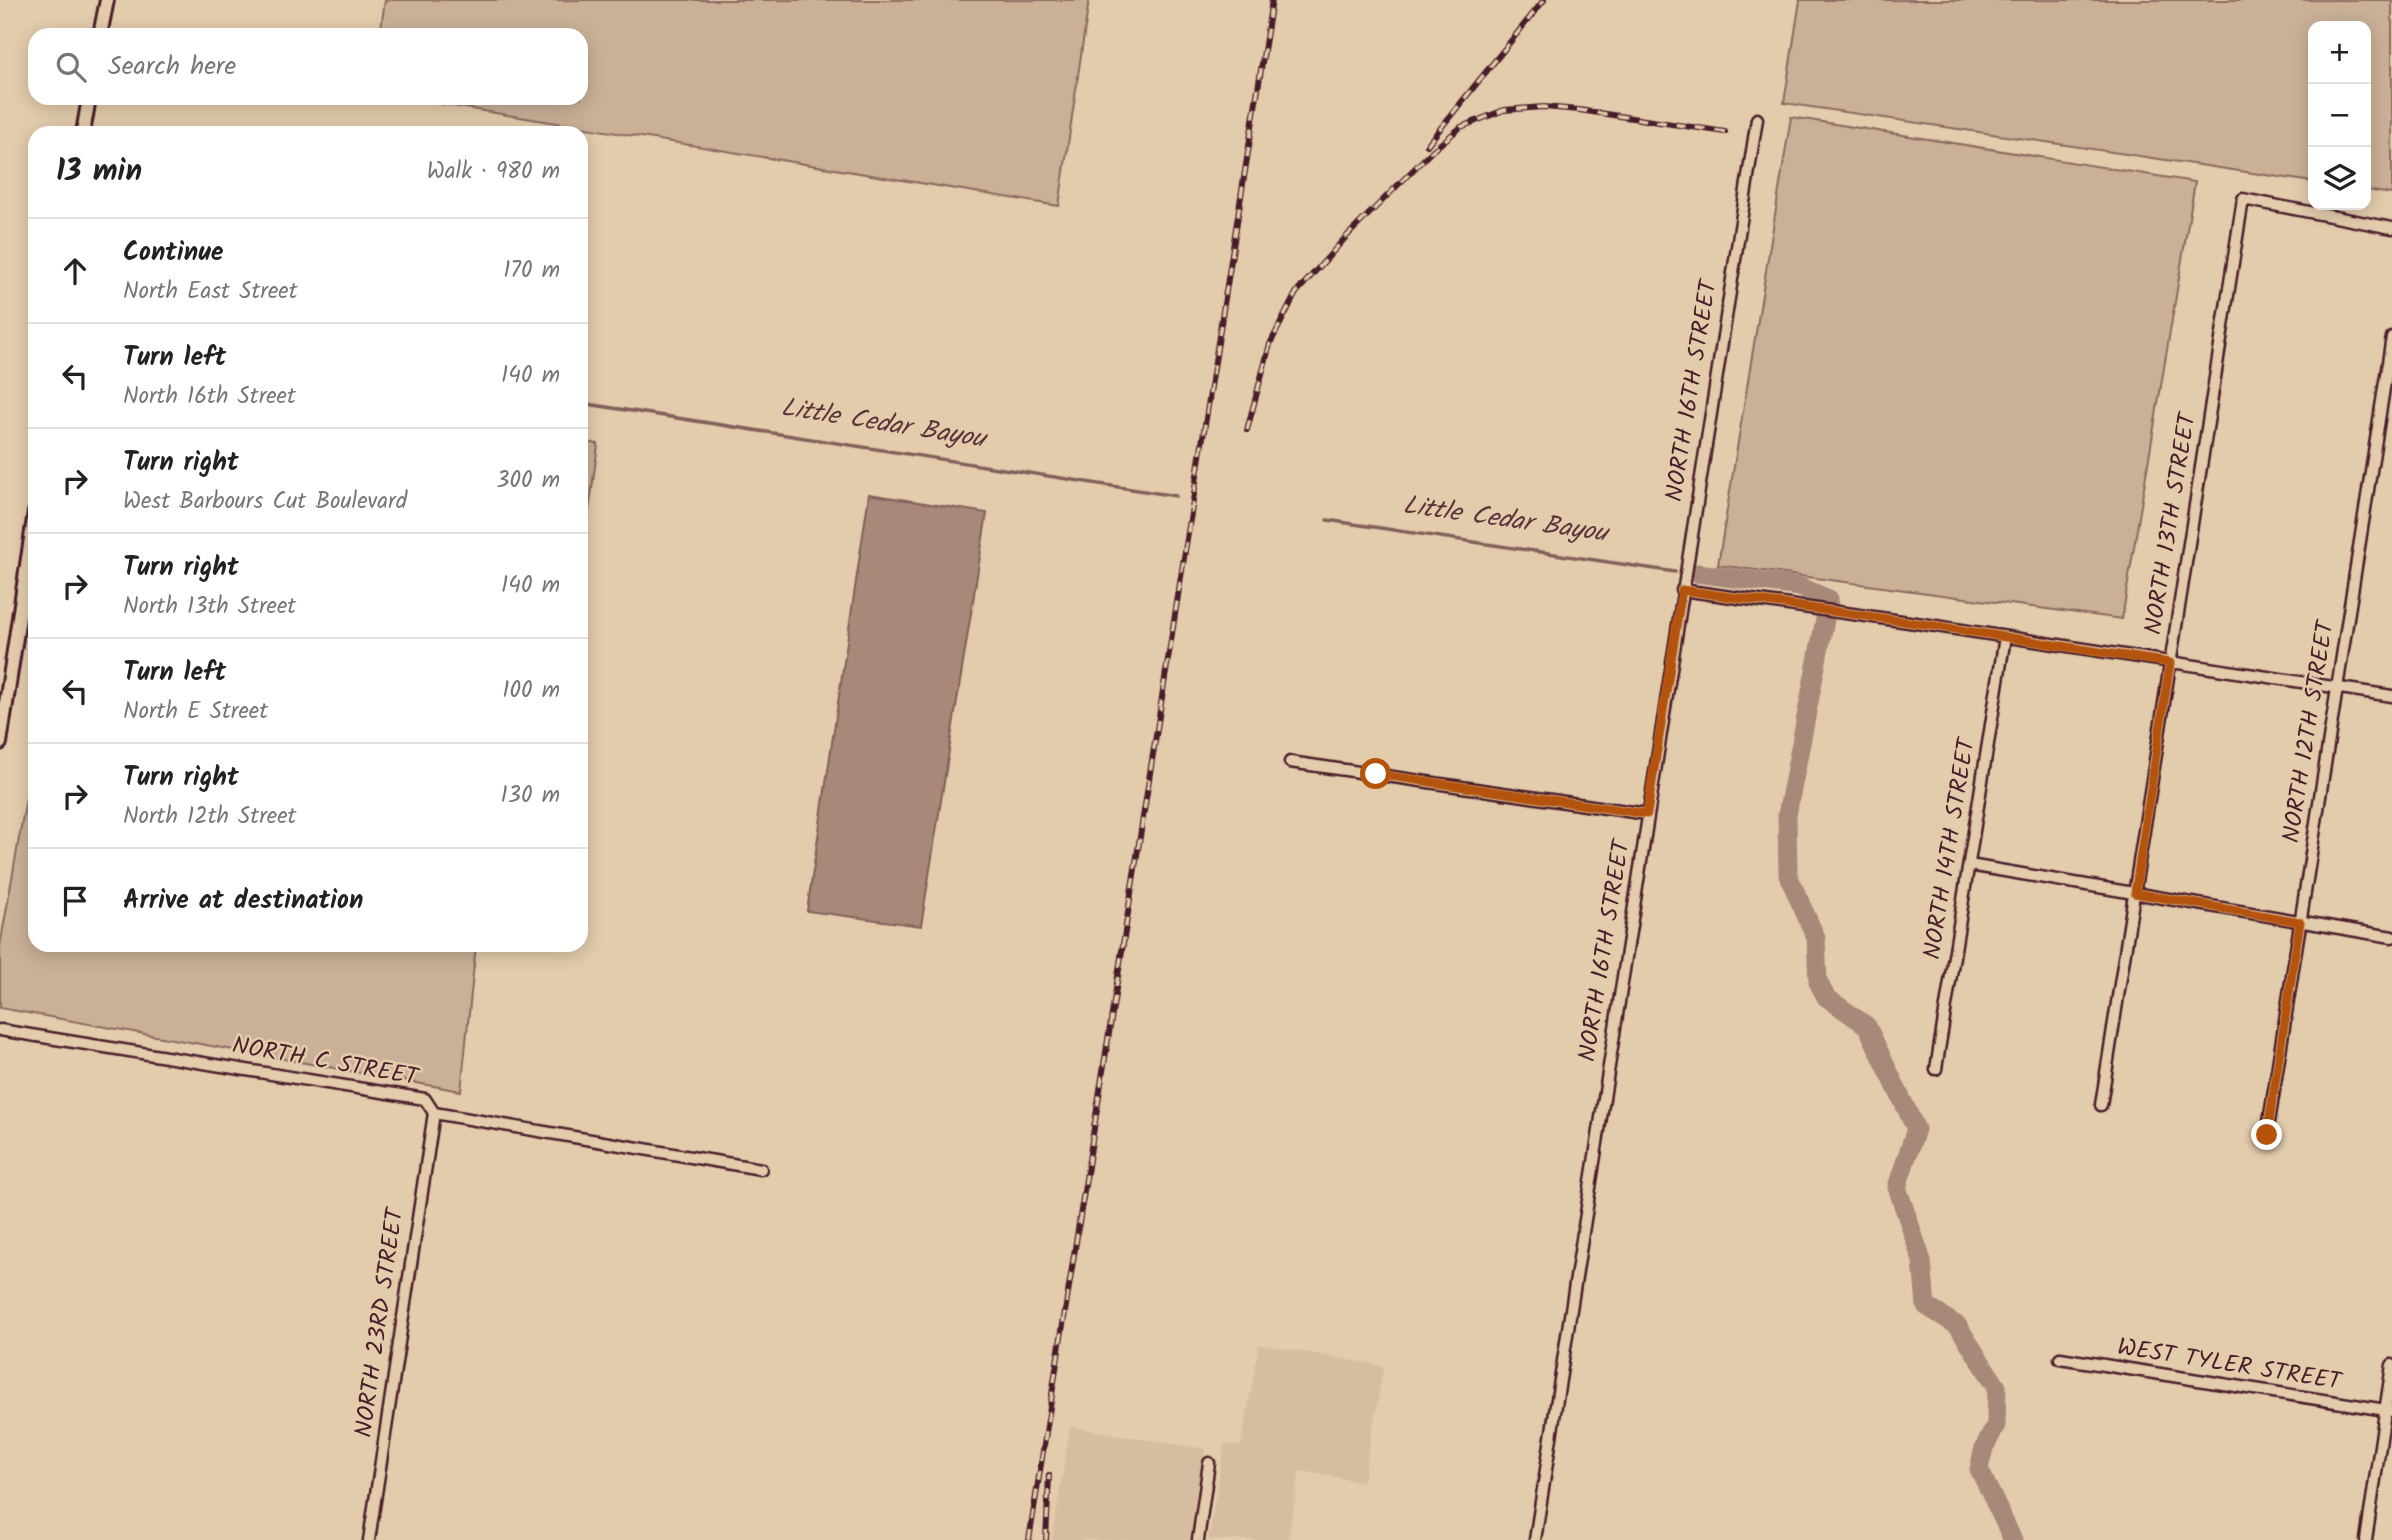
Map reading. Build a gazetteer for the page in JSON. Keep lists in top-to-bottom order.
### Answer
{
  "streets": {
    "street": [
      "NORTH 16TH STREET",
      "NORTH 13TH STREET",
      "NORTH 12TH STREET",
      "NORTH 14TH STREET",
      "NORTH C STREET",
      "NORTH 23RD STREET",
      "WEST TYLER STREET"
    ]
  },
  "crossings": [
    ["NORTH C STREET", "NORTH 23RD STREET"]
  ],
  "water": ["Little Cedar Bayou"],
  "page": {
    "map_buttons": ["+", "−"],
    "search": "Search here",
    "heading": ["13 min", "Walk · 980 m"],
    "list": [
      ["Continue", "North East Street", "170 m"],
      ["Turn left", "North 16th Street", "140 m"],
      ["Turn right", "West Barbours Cut Boulevard", "300 m"],
      ["Turn right", "North 13th Street", "140 m"],
      ["Turn left", "North E Street", "100 m"],
      ["Turn right", "North 12th Street", "130 m"],
      "Arrive at destination"
    ]
  }
}
